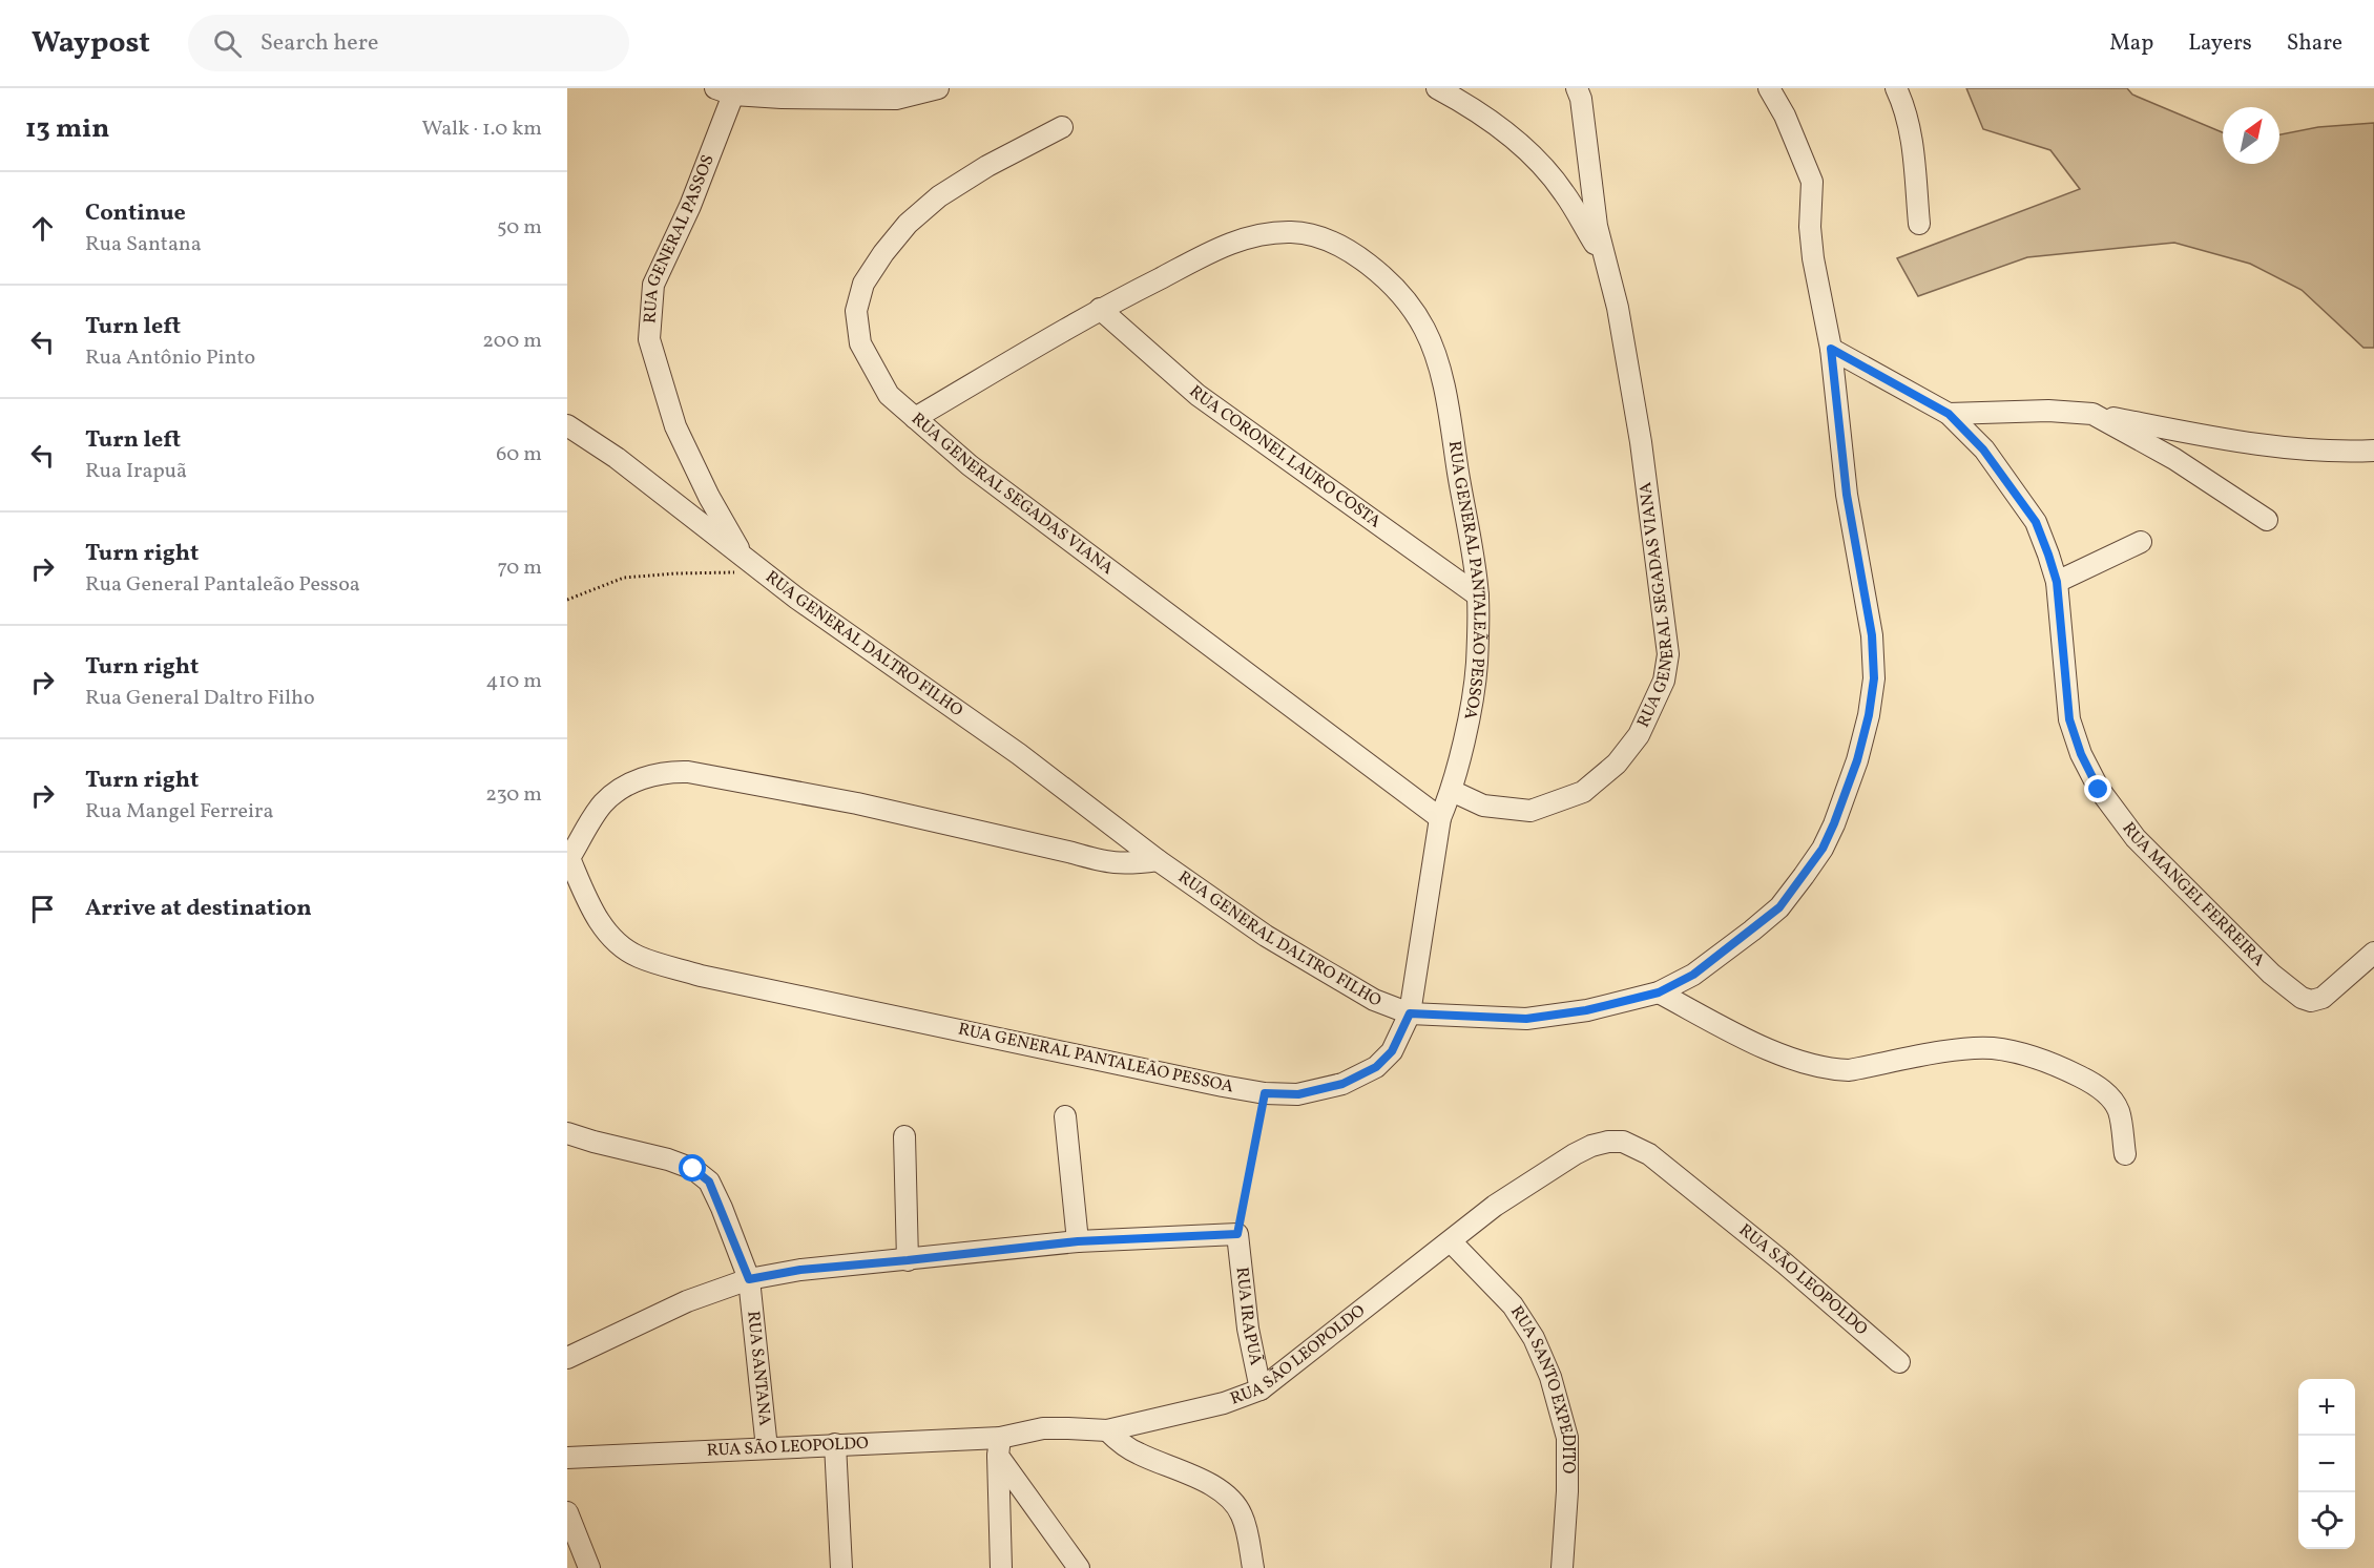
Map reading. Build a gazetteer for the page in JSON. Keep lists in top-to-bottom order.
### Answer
{
  "streets": {
    "street": [
      "RUA GENERAL PASSOS",
      "RUA CORONEL LAURO COSTA",
      "RUA GENERAL SEGADAS VIANA",
      "RUA GENERAL PANTALEÃO PESSOA",
      "RUA GENERAL DALTRO FILHO",
      "RUA MANGEL FERREIRA",
      "RUA SÃO LEOPOLDO",
      "RUA IRAPUÃ",
      "RUA SANTANA",
      "RUA SANTO EXPEDITO"
    ]
  },
  "crossings": [
    ["RUA GENERAL PASSOS", "RUA GENERAL DALTRO FILHO"],
    ["RUA CORONEL LAURO COSTA", "RUA GENERAL PANTALEÃO PESSOA"],
    ["RUA GENERAL SEGADAS VIANA", "RUA GENERAL PANTALEÃO PESSOA"],
    ["RUA GENERAL PANTALEÃO PESSOA", "RUA GENERAL DALTRO FILHO"],
    ["RUA GENERAL DALTRO FILHO", "RUA MANGEL FERREIRA"],
    ["RUA SÃO LEOPOLDO", "RUA IRAPUÃ"],
    ["RUA SÃO LEOPOLDO", "RUA SANTANA"],
    ["RUA SÃO LEOPOLDO", "RUA SANTO EXPEDITO"]
  ],
  "north": "top right",
  "page": {
    "header": "Waypost",
    "search": "Search here",
    "nav": ["Map", "Layers", "Share"],
    "heading": ["13 min", "Walk · 1.0 km"],
    "list": [
      ["Continue", "Rua Santana", "50 m"],
      ["Turn left", "Rua Antônio Pinto", "200 m"],
      ["Turn left", "Rua Irapuã", "60 m"],
      ["Turn right", "Rua General Pantaleão Pessoa", "70 m"],
      ["Turn right", "Rua General Daltro Filho", "410 m"],
      ["Turn right", "Rua Mangel Ferreira", "230 m"],
      "Arrive at destination"
    ],
    "map_buttons": ["+", "−"]
  }
}
